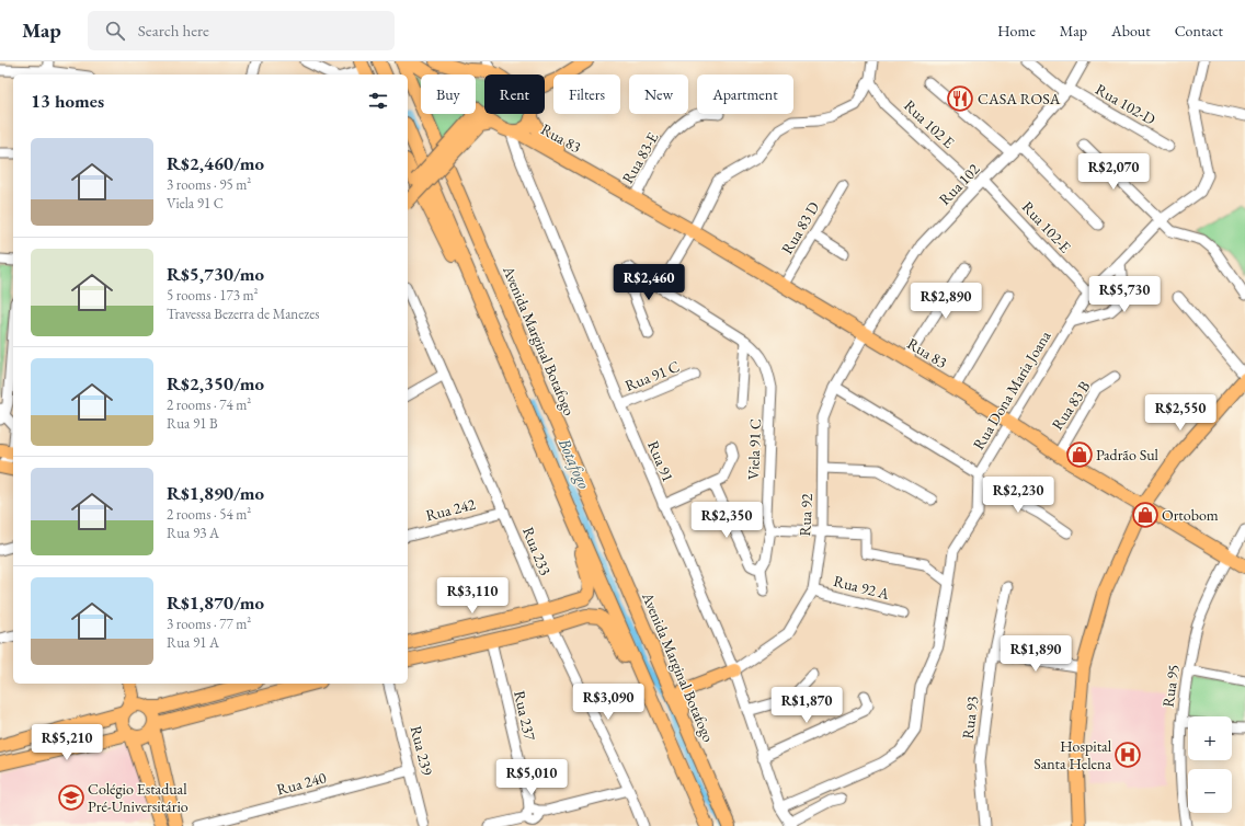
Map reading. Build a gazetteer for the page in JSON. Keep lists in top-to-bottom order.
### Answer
{
  "streets": {
    "main road": ["Rua 83", "Avenida Marginal Botafogo"],
    "street": [
      "Rua 102-D",
      "Rua 102 E",
      "Rua 83-E",
      "Rua 102",
      "Rua 102-E",
      "Rua 83 D",
      "Rua 91 C",
      "Rua Dona Maria Joana",
      "Rua 83 B",
      "Viela 91 C",
      "Rua 91",
      "Rua 242",
      "Rua 92",
      "Rua 233",
      "Rua 92 A",
      "Rua 95",
      "Rua 237",
      "Rua 93",
      "Rua 239",
      "Rua 240"
    ]
  },
  "crossings": [
    ["Rua 102-D", "Rua 102"],
    ["Rua 102 E", "Rua 102"],
    ["Rua 102 E", "Rua 102-E"],
    ["Rua 83", "Rua 83-E"],
    ["Rua 83", "Rua 102"],
    ["Rua 83", "Rua 83 D"],
    ["Rua 83", "Rua Dona Maria Joana"],
    ["Rua 83", "Rua 83 B"],
    ["Rua 83", "Rua 91"],
    ["Rua 83", "Rua 92"],
    ["Rua 83", "Rua 95"],
    ["Rua 102", "Rua 102-E"],
    ["Rua 102", "Rua 92"],
    ["Rua 102-E", "Rua Dona Maria Joana"],
    ["Rua 91 C", "Rua 91"],
    ["Rua Dona Maria Joana", "Rua 91"],
    ["Rua 91", "Rua 92"],
    ["Rua 242", "Rua 233"],
    ["Rua 92", "Rua 92 A"],
    ["Rua 239", "Rua 240"]
  ],
  "water": ["Botafogo"],
  "places": {
    "restaurant": ["CASA ROSA"],
    "shop": ["Padrão Sul", "Ortobom"],
    "hospital": ["Hospital Santa Helena"],
    "school or university": ["Colégio Estadual Pré-Universitário"]
  },
  "page": {
    "header": "Map",
    "search": "Search here",
    "nav": [
      "Home",
      "Map",
      "About",
      "Contact"
    ],
    "chip": [
      "Buy",
      "Rent",
      "Filters",
      "New",
      "Apartment"
    ],
    "heading": "13 homes",
    "list": [
      {
        "name": "R$2,460/mo",
        "note": "3 rooms · 95 m² · Viela 91 C"
      },
      {
        "name": "R$5,730/mo",
        "note": "5 rooms · 173 m² · Travessa Bezerra de Manezes"
      },
      {
        "name": "R$2,350/mo",
        "note": "2 rooms · 74 m² · Rua 91 B"
      },
      {
        "name": "R$1,890/mo",
        "note": "2 rooms · 54 m² · Rua 93 A"
      },
      {
        "name": "R$1,870/mo",
        "note": "3 rooms · 77 m² · Rua 91 A"
      }
    ],
    "price": [
      "R$2,070",
      "R$2,460",
      "R$5,730",
      "R$2,890",
      "R$2,550",
      "R$2,230",
      "R$2,350",
      "R$3,110",
      "R$1,890",
      "R$3,090",
      "R$1,870",
      "R$5,210",
      "R$5,010"
    ],
    "map_buttons": ["+", "−"]
  }
}
